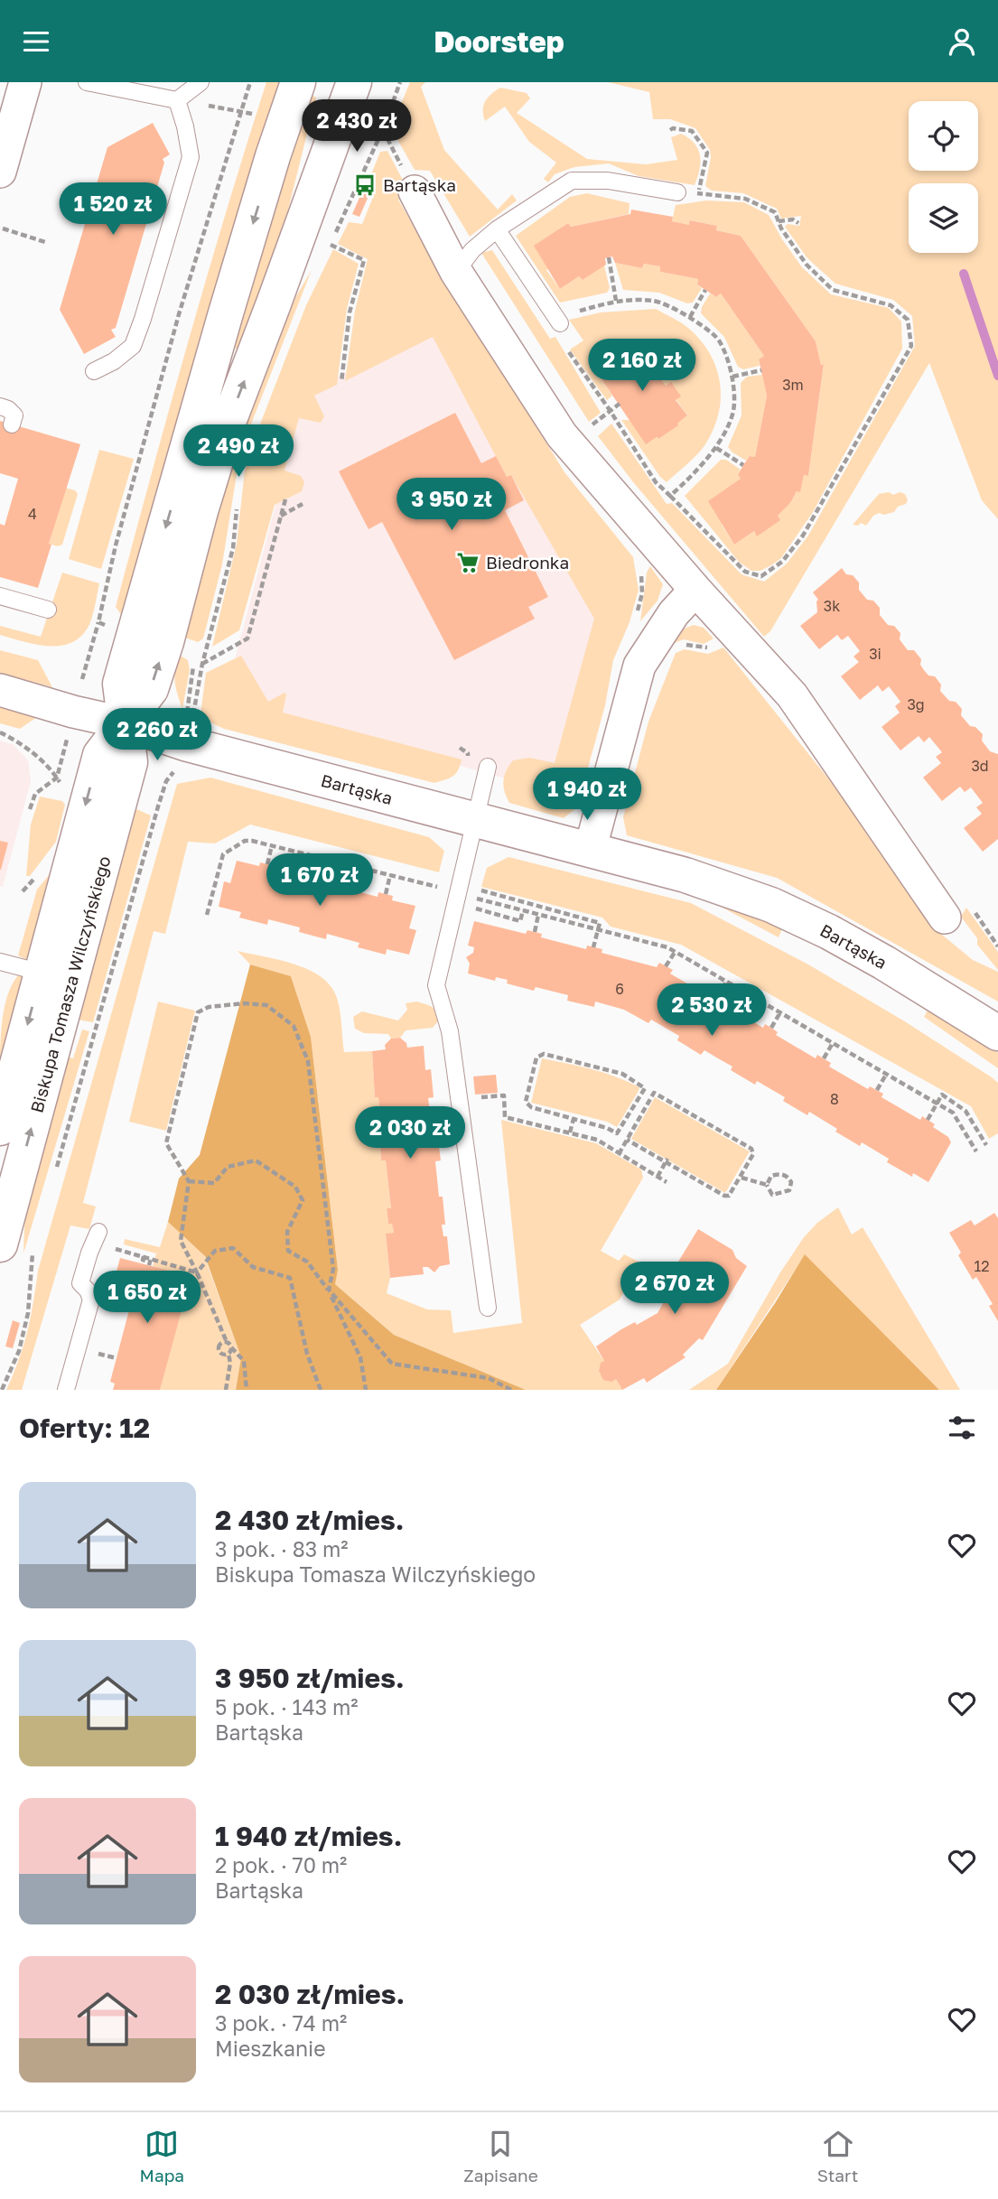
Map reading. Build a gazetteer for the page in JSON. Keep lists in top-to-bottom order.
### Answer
{
  "streets": {
    "street": ["Bartąska", "Biskupa Tomasza Wilczyńskiego"]
  },
  "crossings": [
    ["Bartąska", "Biskupa Tomasza Wilczyńskiego"]
  ],
  "places": {
    "bus stop": ["Bartąska"],
    "supermarket": ["Biedronka"]
  },
  "house_numbers": [
    "3m",
    "4",
    "3k",
    "3i",
    "3g",
    "3d",
    "6",
    "8",
    "12"
  ],
  "page": {
    "header": "Doorstep",
    "price": [
      "2 430 zł",
      "1 520 zł",
      "2 160 zł",
      "2 490 zł",
      "3 950 zł",
      "2 260 zł",
      "1 940 zł",
      "1 670 zł",
      "2 530 zł",
      "2 030 zł",
      "2 670 zł",
      "1 650 zł"
    ],
    "heading": "Oferty: 12",
    "list": [
      {
        "name": "2 430 zł/mies.",
        "note": "3 pok. · 83 m² · Biskupa Tomasza Wilczyńskiego"
      },
      {
        "name": "3 950 zł/mies.",
        "note": "5 pok. · 143 m² · Bartąska"
      },
      {
        "name": "1 940 zł/mies.",
        "note": "2 pok. · 70 m² · Bartąska"
      },
      {
        "name": "2 030 zł/mies.",
        "note": "3 pok. · 74 m² · Mieszkanie"
      }
    ],
    "tabs": ["Mapa", "Zapisane", "Start"]
  }
}
